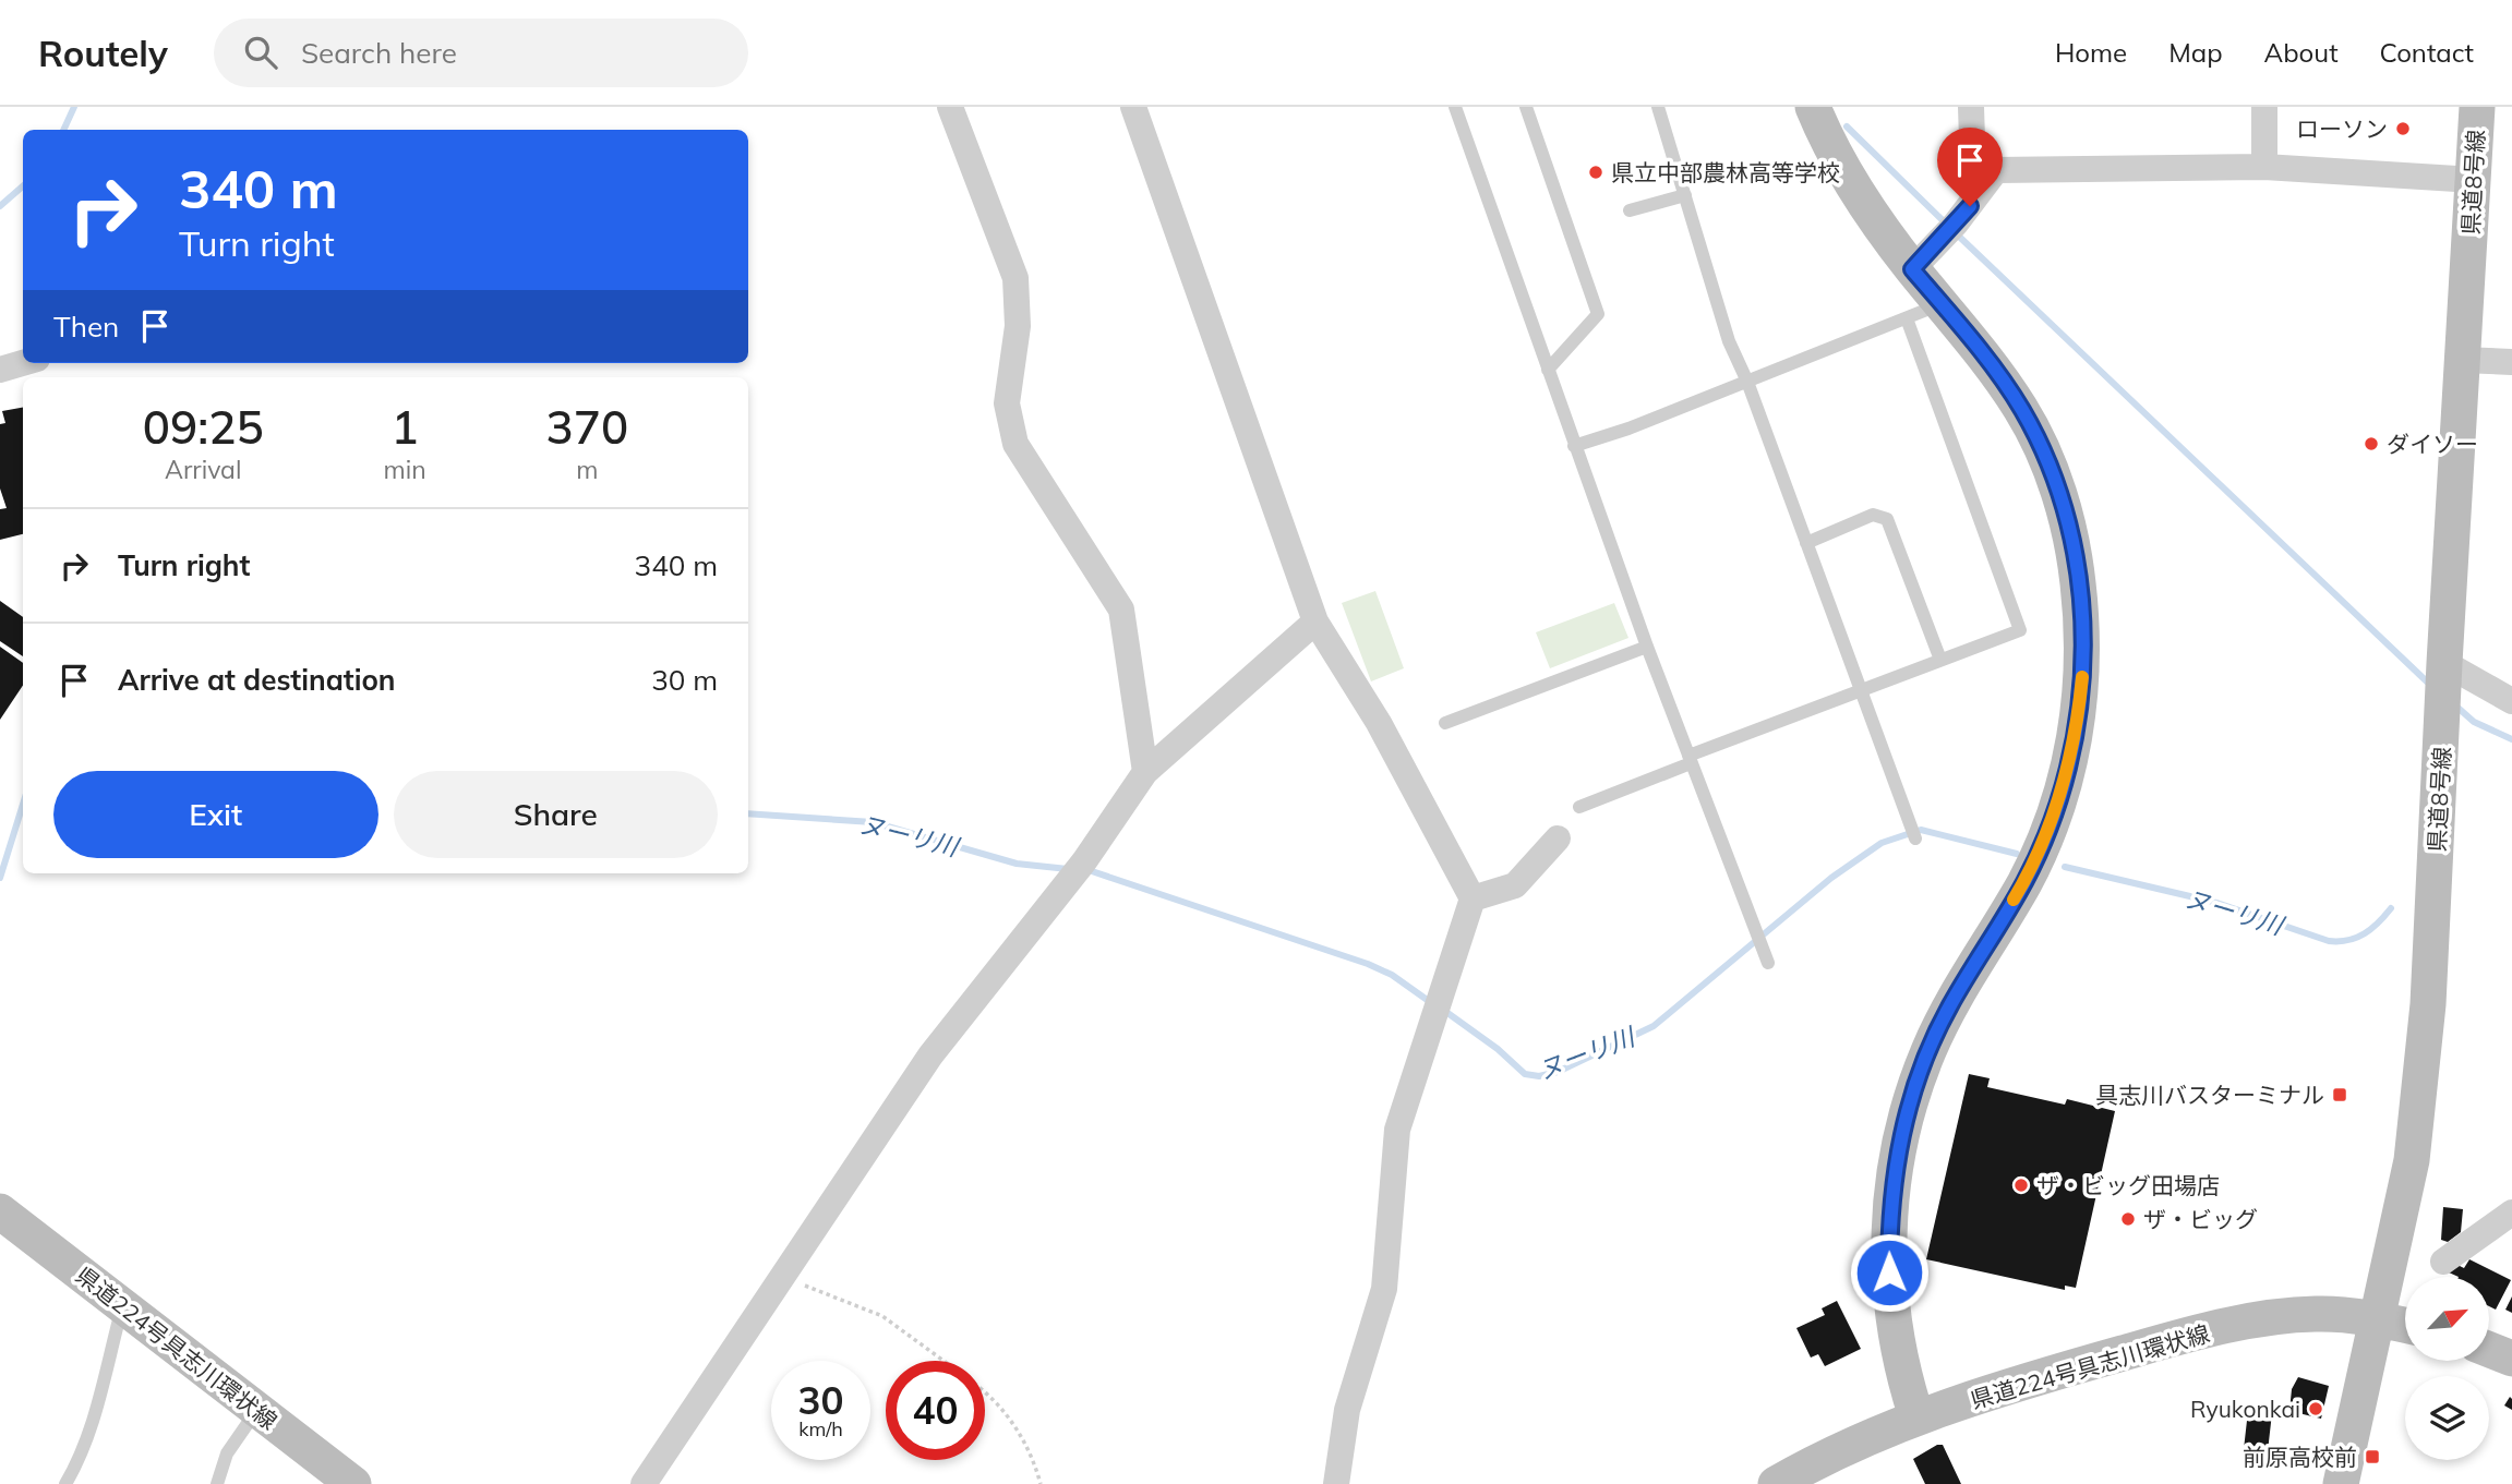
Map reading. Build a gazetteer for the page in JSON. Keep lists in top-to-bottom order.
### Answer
{
  "streets": {
    "main road": ["県道8号線", "県道224号具志川環状線"]
  },
  "crossings": [
    ["県道8号線", "県道224号具志川環状線"]
  ],
  "water": ["ヌーリ川"],
  "places": {
    "other": [
      "ローソン",
      "県立中部農林高等学校",
      "ダイソー",
      "ザ・ビッグ田場店",
      "ザ・ビッグ",
      "Ryukonkai"
    ],
    "transit": ["具志川バスターミナル", "前原高校前"]
  },
  "north": "top right",
  "page": {
    "header": "Routely",
    "search": "Search here",
    "nav": [
      "Home",
      "Map",
      "About",
      "Contact"
    ],
    "turn": ["340 m", "Turn right"],
    "then": "Then",
    "eta": [
      "09:25",
      "Arrival",
      "1",
      "min",
      "370",
      "m"
    ],
    "list": [
      {
        "name": "Turn right",
        "value": "340 m"
      },
      {
        "name": "Arrive at destination",
        "value": "30 m"
      }
    ],
    "buttons": ["Exit", "Share"],
    "speed": "30 km/h",
    "limit": "40"
  }
}
